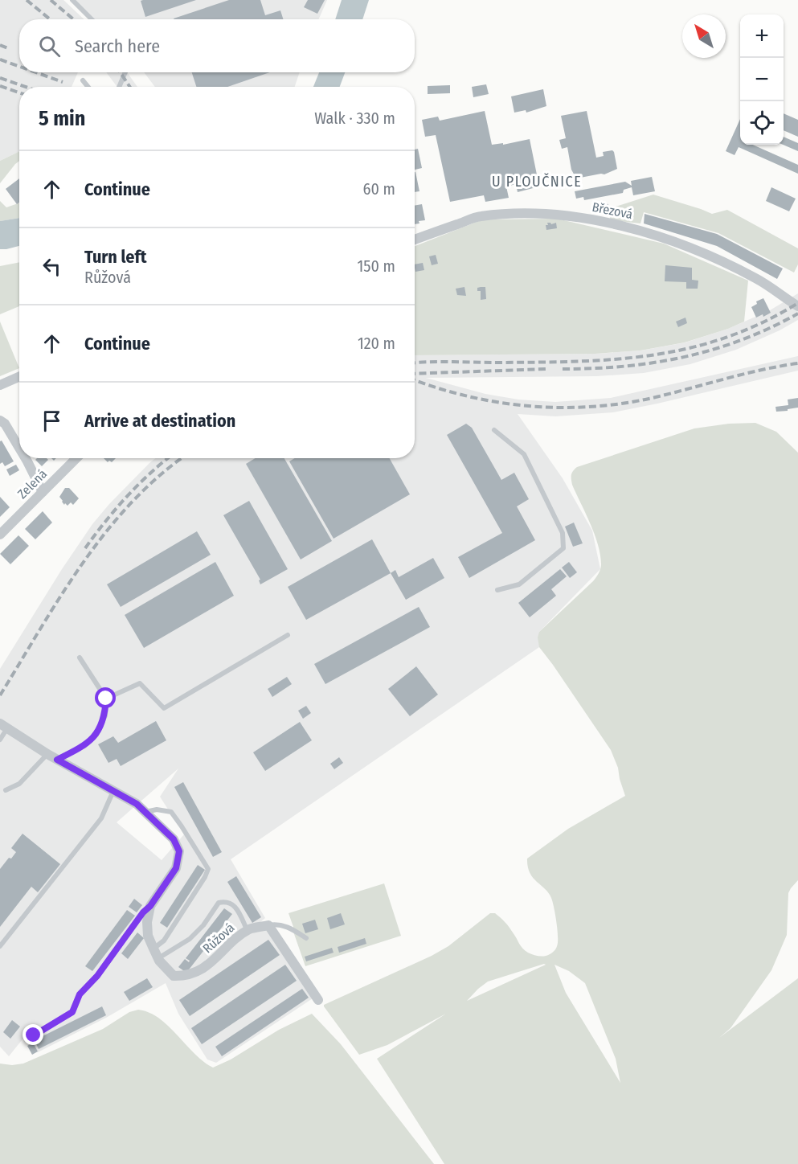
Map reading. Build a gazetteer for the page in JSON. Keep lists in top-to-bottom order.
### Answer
{
  "streets": {
    "street": ["Březová", "Zelená", "Růžová"]
  },
  "districts": ["U PLOUČNICE"],
  "north": "top left",
  "page": {
    "map_buttons": ["+", "−"],
    "search": "Search here",
    "heading": ["5 min", "Walk · 330 m"],
    "list": [
      ["Continue", "60 m"],
      ["Turn left", "Růžová", "150 m"],
      ["Continue", "120 m"],
      "Arrive at destination"
    ]
  }
}
